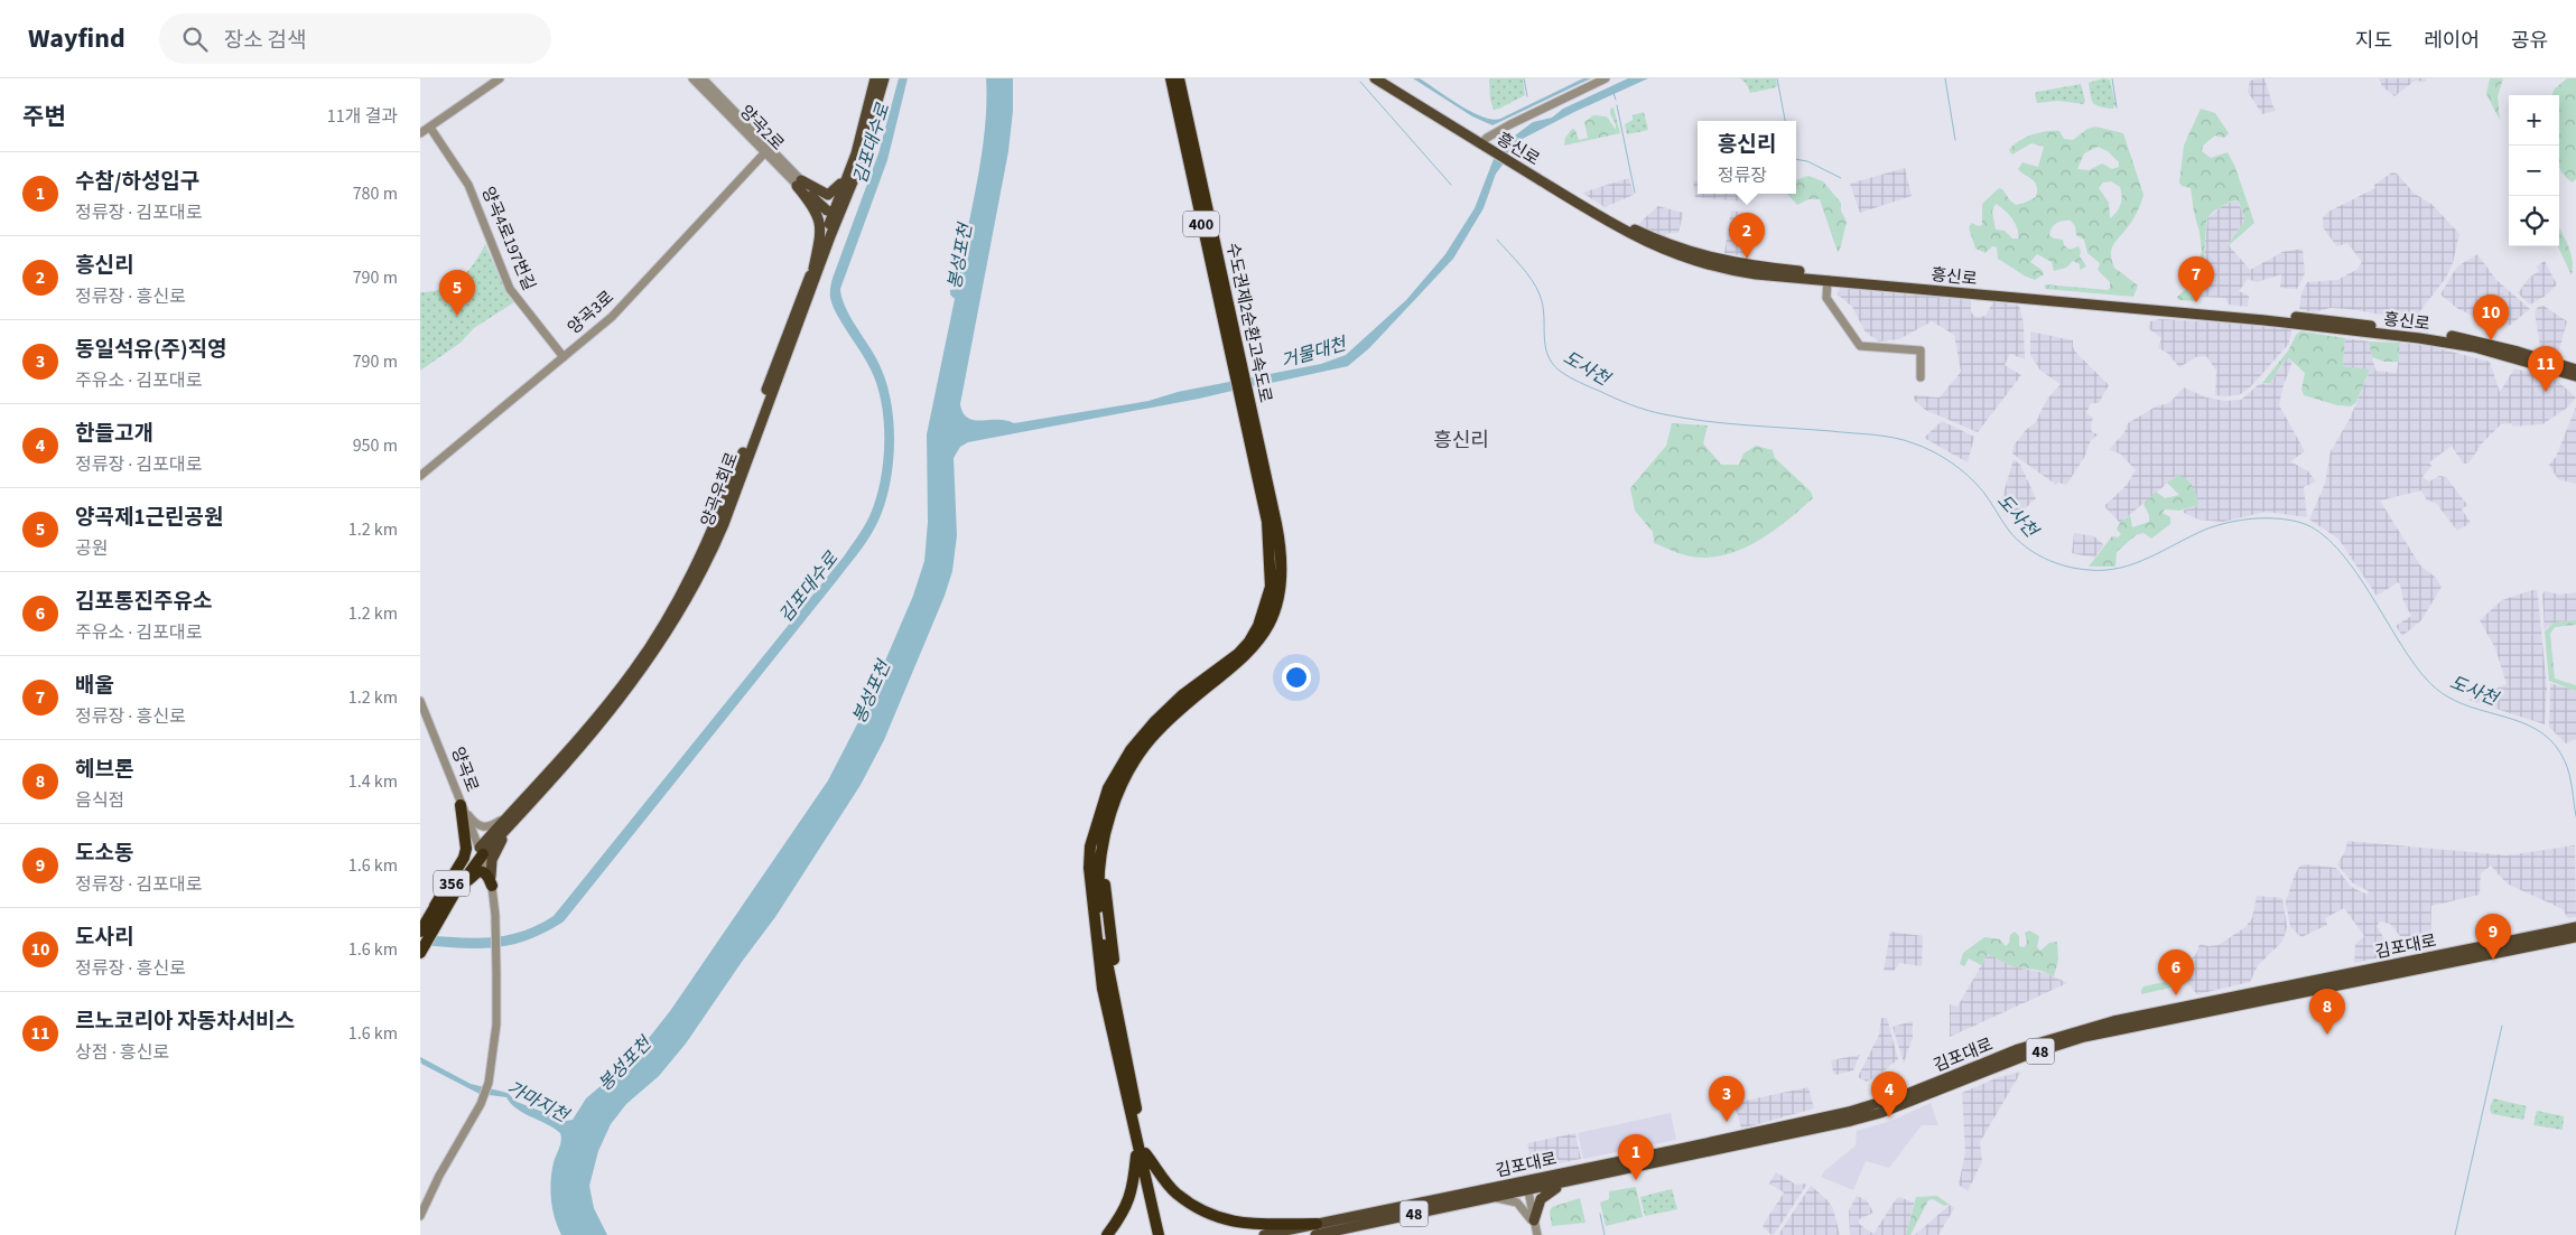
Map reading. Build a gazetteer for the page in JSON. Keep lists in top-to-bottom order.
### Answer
{
  "streets": {
    "highway": ["400", "수도권제2순환고속도로", "356"],
    "main road": [
      "양곡2로",
      "흥신로",
      "양곡우회로",
      "김포대로",
      "48"
    ],
    "street": ["양곡4로197번길", "양곡3로", "양곡로"]
  },
  "crossings": [
    ["양곡2로", "양곡3로"],
    ["양곡2로", "양곡우회로"],
    ["양곡4로197번길", "양곡3로"],
    ["양곡우회로", "양곡로"],
    ["양곡우회로", "356"],
    ["양곡로", "356"]
  ],
  "districts": ["흥신리"],
  "water": [
    "김포대수로",
    "봉성포천",
    "거물대천",
    "도사천",
    "가마지천"
  ],
  "page": {
    "header": "Wayfind",
    "search": "장소 검색",
    "nav": ["지도", "레이어", "공유"],
    "heading": ["주변", "11개 결과"],
    "map_buttons": ["+", "−"],
    "popup": ["흥신리", "정류장"],
    "list": [
      {
        "mark": "1",
        "name": "수참/하성입구",
        "note": "정류장 · 김포대로",
        "value": "780 m"
      },
      {
        "mark": "2",
        "name": "흥신리",
        "note": "정류장 · 흥신로",
        "value": "790 m"
      },
      {
        "mark": "3",
        "name": "동일석유(주)직영",
        "note": "주유소 · 김포대로",
        "value": "790 m"
      },
      {
        "mark": "4",
        "name": "한들고개",
        "note": "정류장 · 김포대로",
        "value": "950 m"
      },
      {
        "mark": "5",
        "name": "양곡제1근린공원",
        "note": "공원",
        "value": "1.2 km"
      },
      {
        "mark": "6",
        "name": "김포통진주유소",
        "note": "주유소 · 김포대로",
        "value": "1.2 km"
      },
      {
        "mark": "7",
        "name": "배울",
        "note": "정류장 · 흥신로",
        "value": "1.2 km"
      },
      {
        "mark": "8",
        "name": "헤브론",
        "note": "음식점",
        "value": "1.4 km"
      },
      {
        "mark": "9",
        "name": "도소동",
        "note": "정류장 · 김포대로",
        "value": "1.6 km"
      },
      {
        "mark": "10",
        "name": "도사리",
        "note": "정류장 · 흥신로",
        "value": "1.6 km"
      },
      {
        "mark": "11",
        "name": "르노코리아 자동차서비스",
        "note": "상점 · 흥신로",
        "value": "1.6 km"
      }
    ],
    "pins": [
      "2",
      "7",
      "5",
      "10",
      "11",
      "9",
      "6",
      "8",
      "4",
      "3",
      "1"
    ]
  }
}
